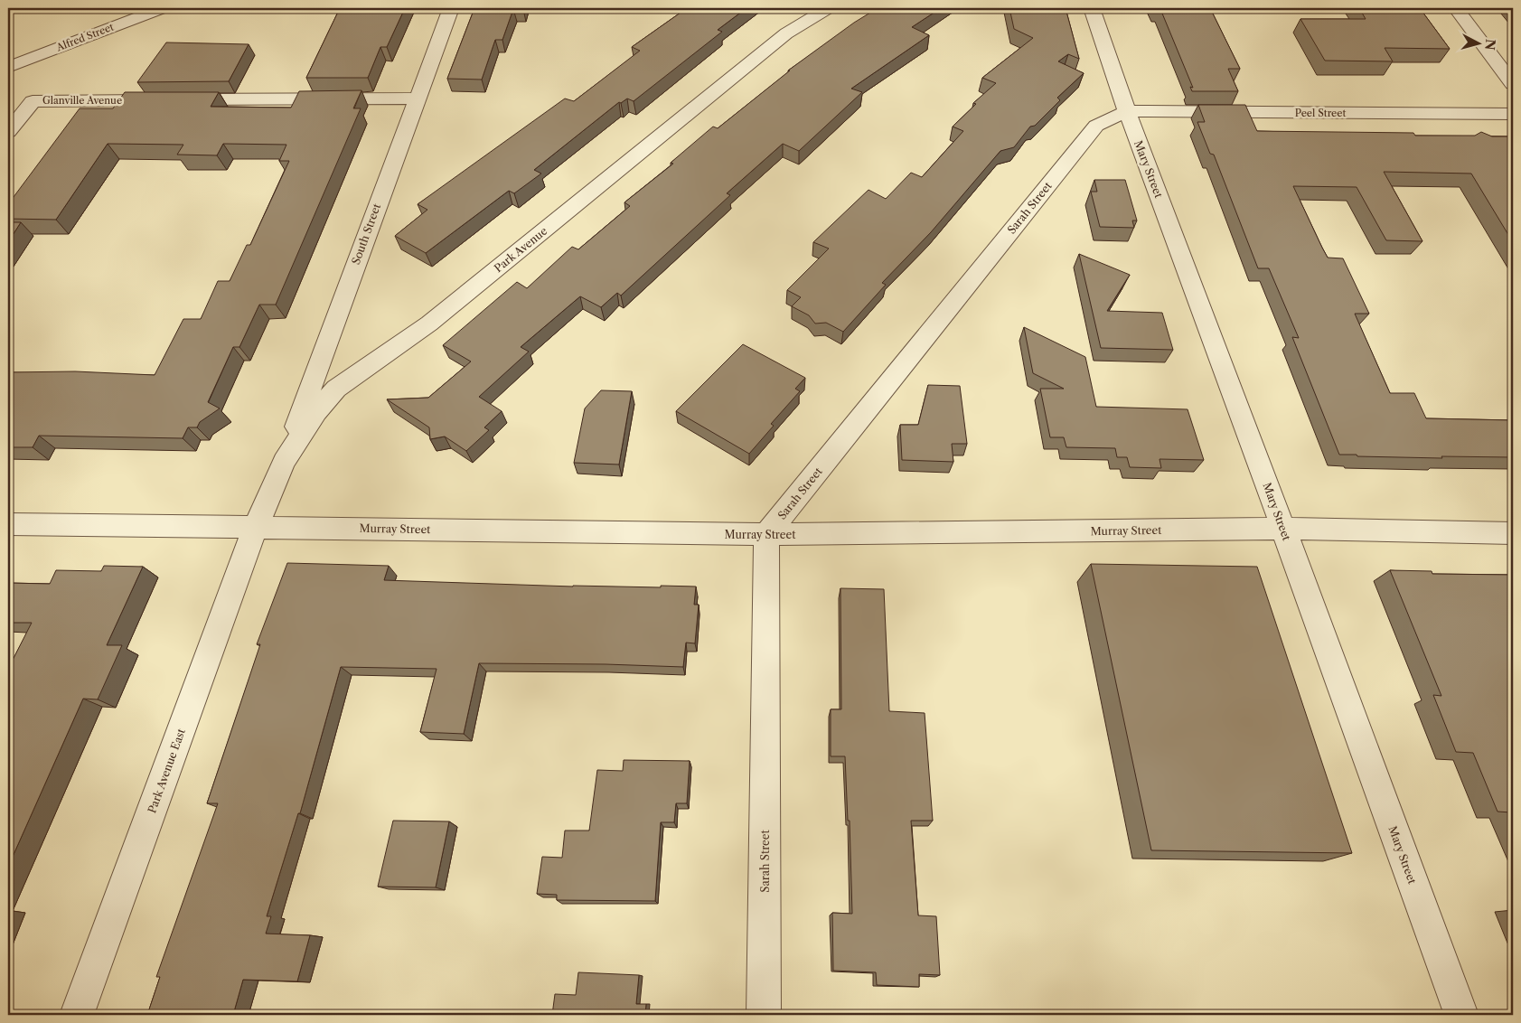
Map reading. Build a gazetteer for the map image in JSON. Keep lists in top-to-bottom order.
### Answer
{
  "streets": {
    "street": [
      "Alfred Street",
      "Glanville Avenue",
      "Peel Street",
      "Mary Street",
      "Sarah Street",
      "South Street",
      "Park Avenue",
      "Murray Street",
      "Park Avenue East"
    ]
  },
  "crossings": [
    ["Glanville Avenue", "South Street"],
    ["Peel Street", "Mary Street"],
    ["Peel Street", "Sarah Street"],
    ["Mary Street", "Sarah Street"],
    ["Mary Street", "Murray Street"],
    ["Sarah Street", "Murray Street"],
    ["South Street", "Park Avenue"],
    ["Park Avenue", "Murray Street"],
    ["Park Avenue", "Park Avenue East"],
    ["Murray Street", "Park Avenue East"]
  ],
  "north": "right"
}
